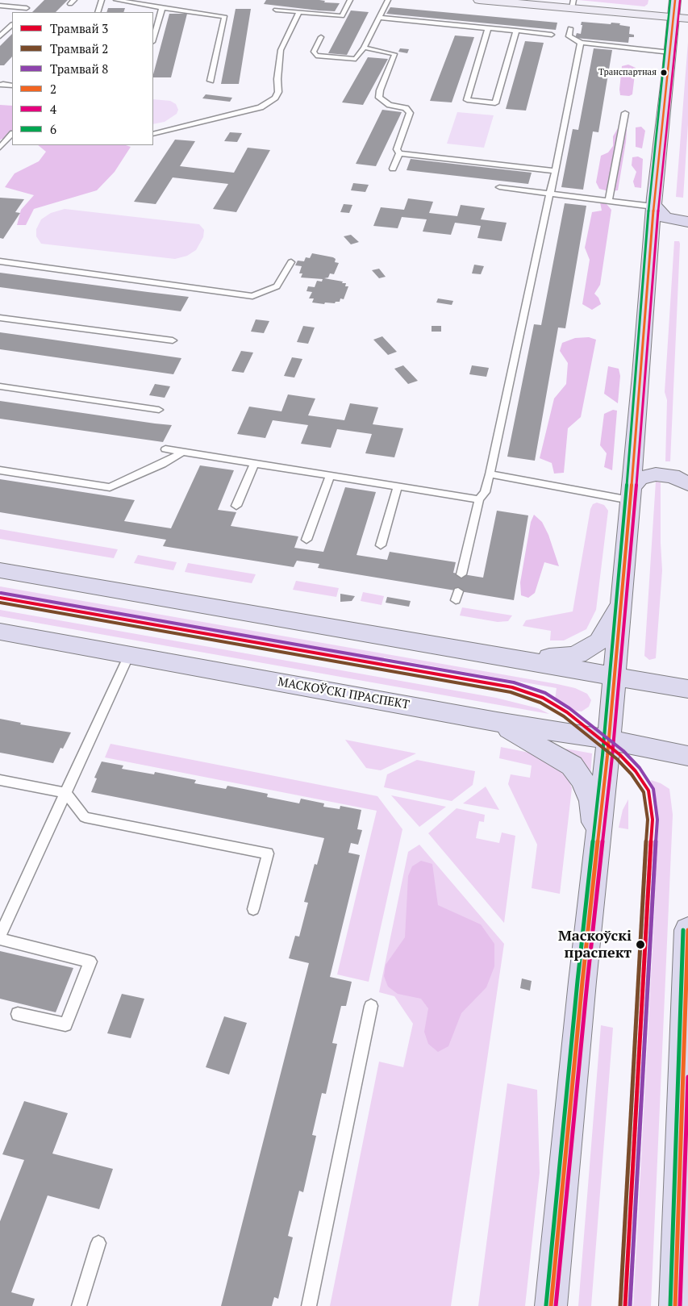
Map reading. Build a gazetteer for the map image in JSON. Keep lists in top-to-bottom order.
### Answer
{
  "streets": {
    "main road": ["МАСКОЎСКІ ПРАСПЕКТ"]
  },
  "places": ["Транспартная", "Маскоўскі праспект"],
  "lines": [
    "transit line 2",
    "transit line 6",
    "transit line 4",
    "tram line 8",
    "tram line 3",
    "tram line 2"
  ],
  "legend": [
    "Трамвай 3",
    "Трамвай 2",
    "Трамвай 8",
    "2",
    "4",
    "6"
  ]
}
